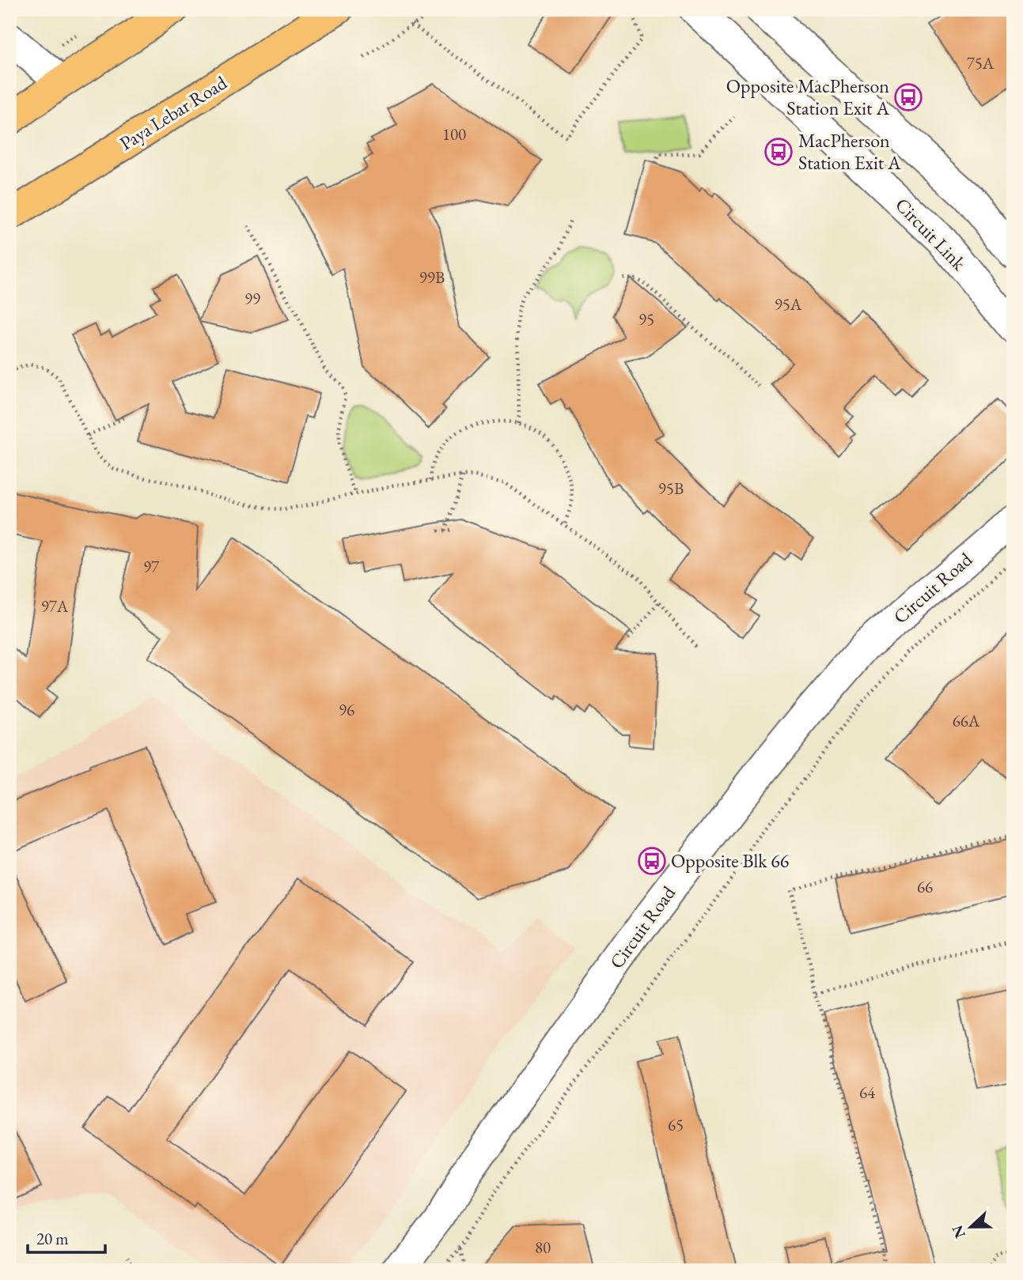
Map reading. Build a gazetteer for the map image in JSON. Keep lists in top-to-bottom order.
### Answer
{
  "streets": {
    "main road": ["Paya Lebar Road"],
    "street": ["Circuit Link", "Circuit Road"]
  },
  "places": {
    "bus stop": ["Opposite MacPherson Station Exit A", "MacPherson Station Exit A", "Opposite Blk 66"]
  },
  "house_numbers": [
    "75A",
    "100",
    "99B",
    "99",
    "95A",
    "95",
    "95B",
    "97",
    "97A",
    "96",
    "66A",
    "66",
    "64",
    "65",
    "80"
  ],
  "scale_bar": "20 m",
  "north": "left"
}
